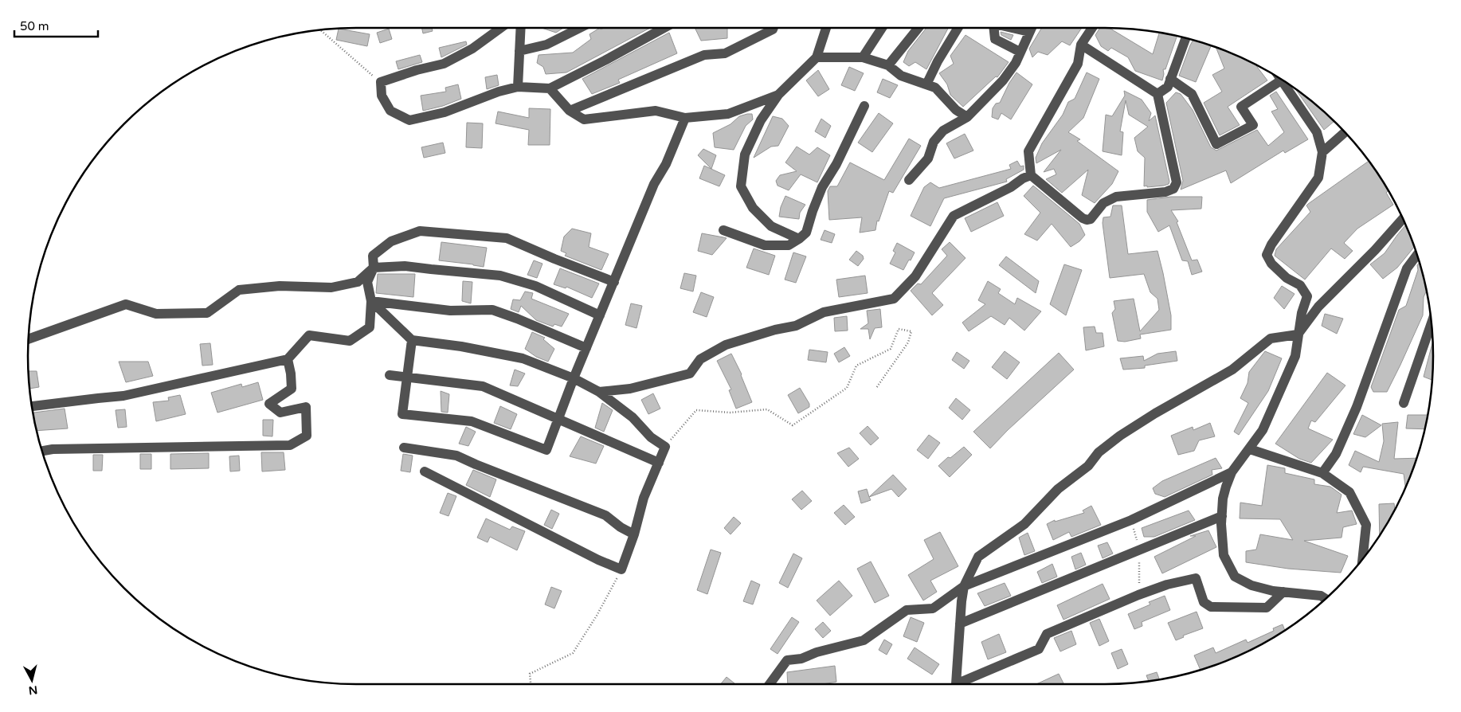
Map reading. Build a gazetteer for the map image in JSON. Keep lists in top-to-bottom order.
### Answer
{
  "scale_bar": "50 m",
  "north": "bottom"
}
